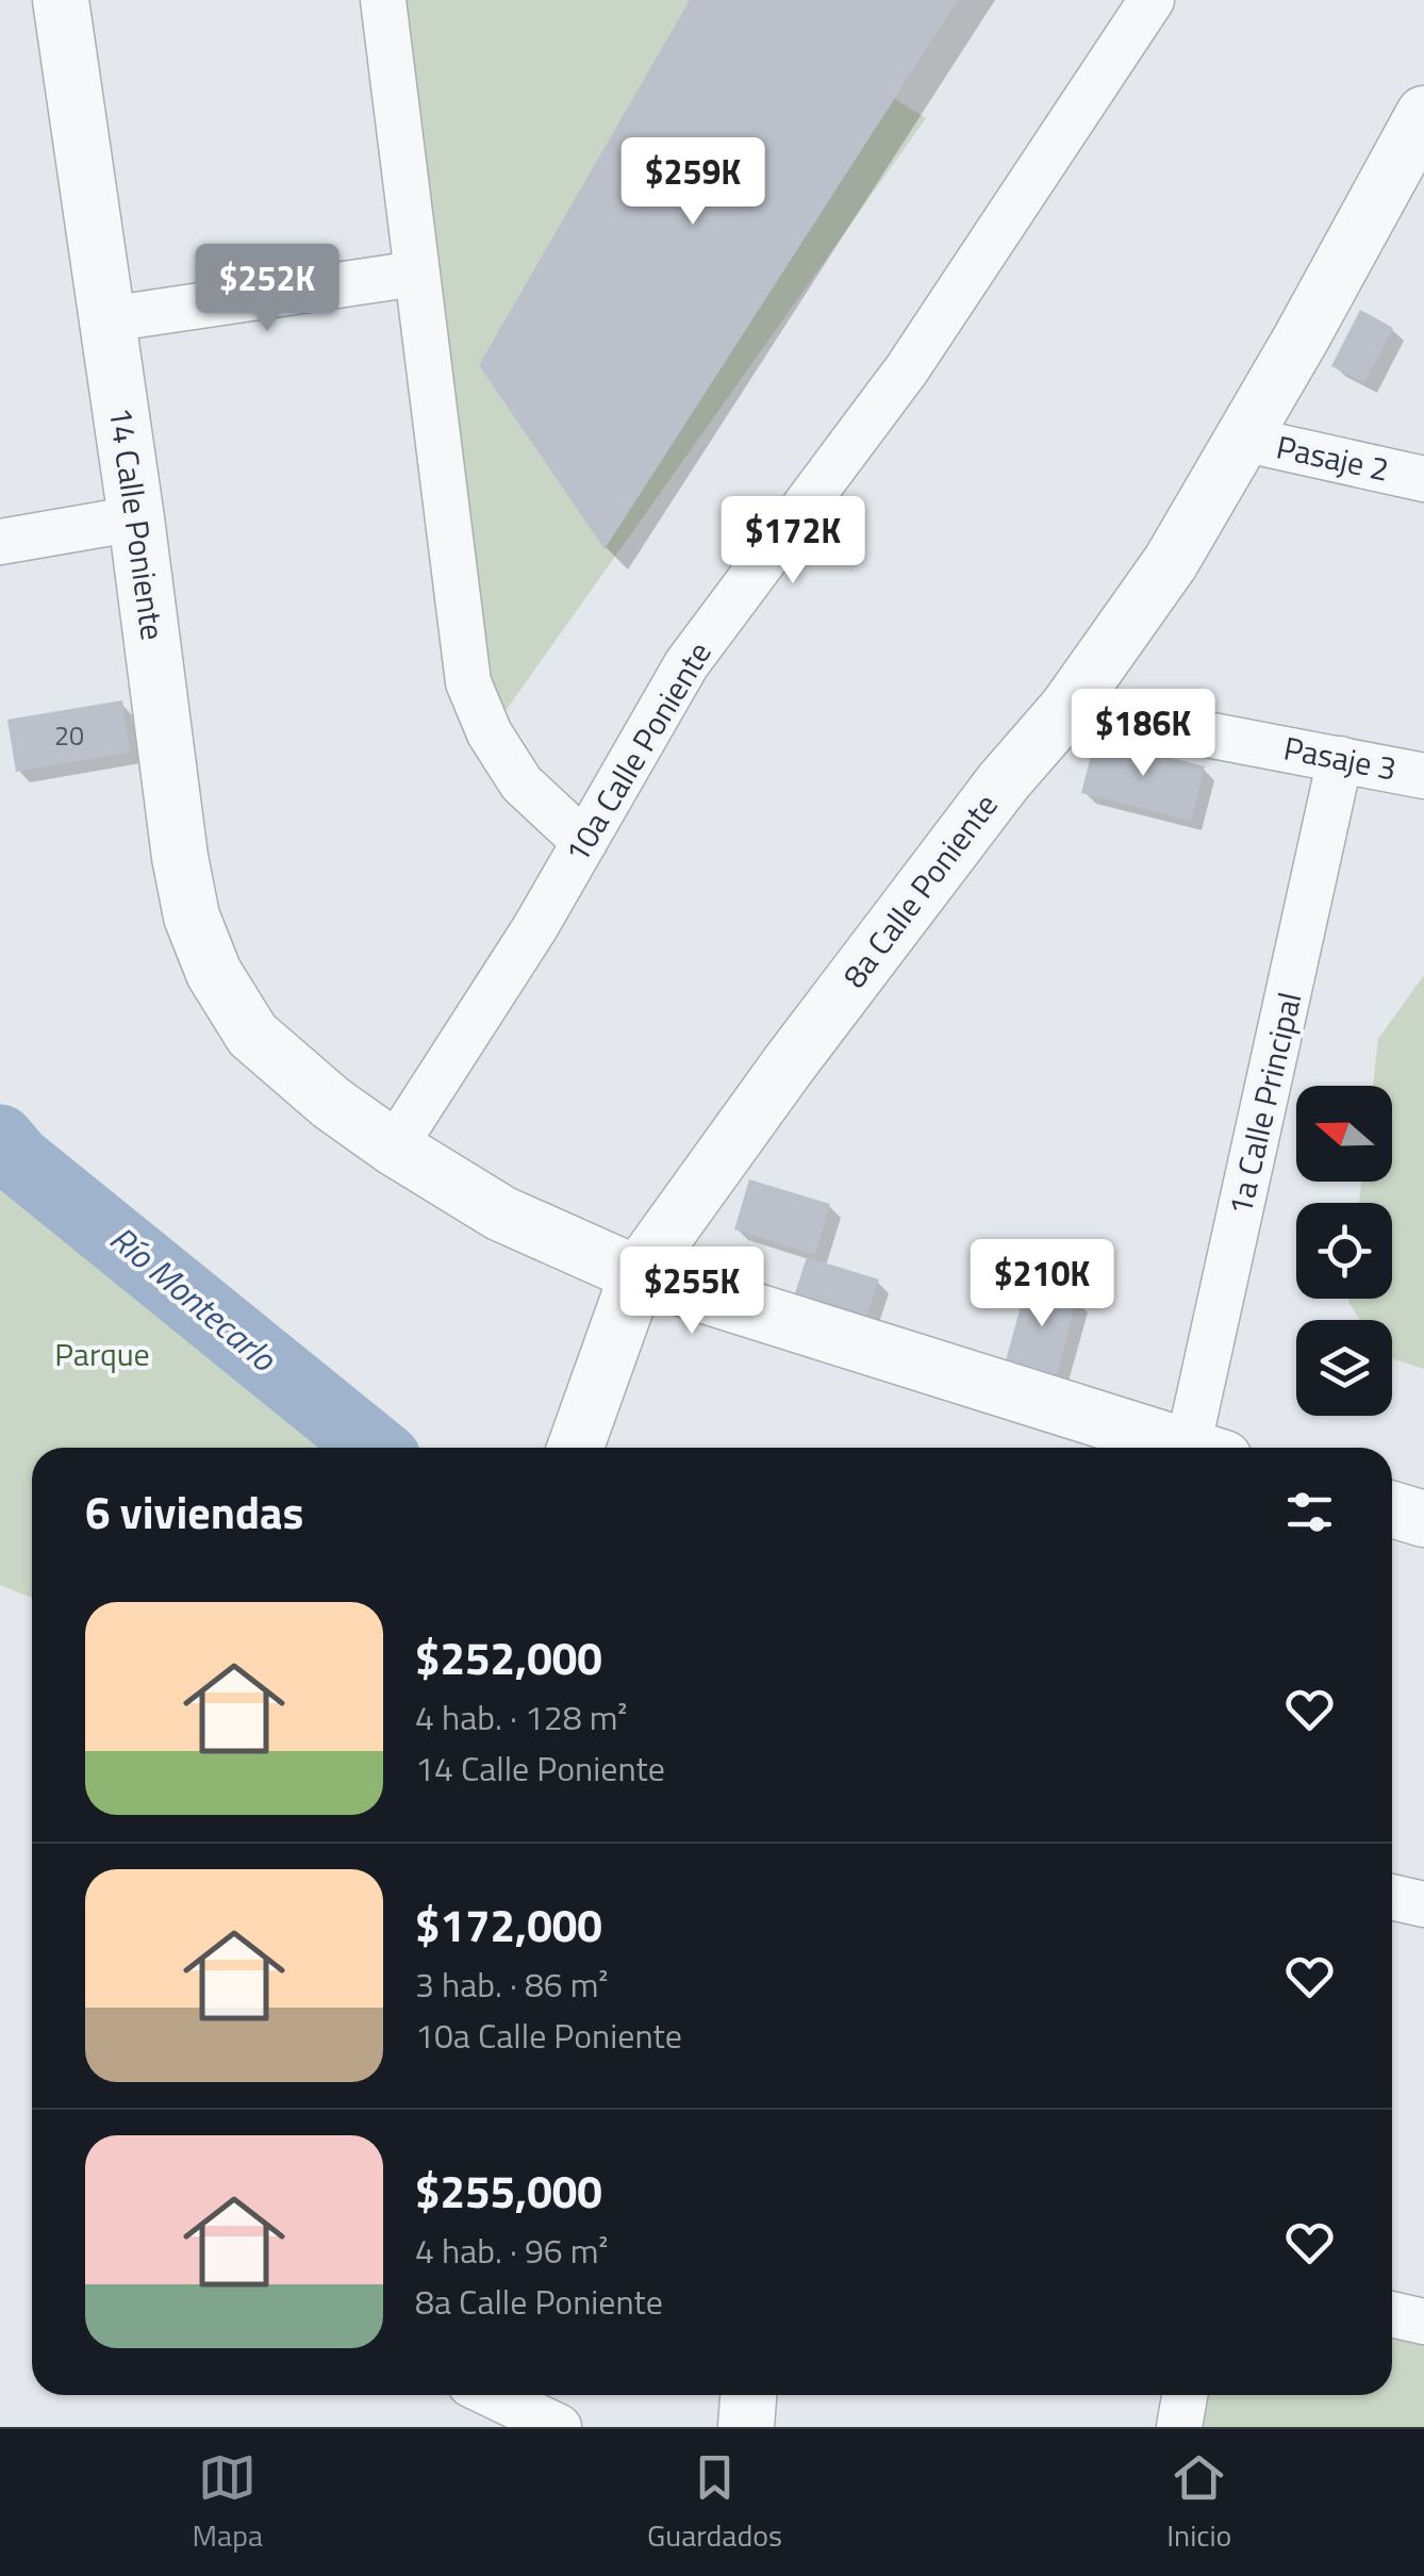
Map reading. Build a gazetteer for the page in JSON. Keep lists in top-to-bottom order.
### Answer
{
  "streets": {
    "street": [
      "Pasaje 2",
      "14 Calle Poniente",
      "10a Calle Poniente",
      "Pasaje 3",
      "8a Calle Poniente",
      "1a Calle Principal"
    ]
  },
  "crossings": [
    ["Pasaje 2", "8a Calle Poniente"],
    ["14 Calle Poniente", "10a Calle Poniente"],
    ["14 Calle Poniente", "8a Calle Poniente"],
    ["Pasaje 3", "8a Calle Poniente"],
    ["Pasaje 3", "1a Calle Principal"]
  ],
  "water": ["Río Montecarlo"],
  "parks": ["Parque"],
  "house_numbers": ["20"],
  "north": "left",
  "page": {
    "price": [
      "$259K",
      "$252K",
      "$172K",
      "$186K",
      "$210K",
      "$255K"
    ],
    "heading": "6 viviendas",
    "list": [
      {
        "name": "$252,000",
        "note": "4 hab. · 128 m² · 14 Calle Poniente"
      },
      {
        "name": "$172,000",
        "note": "3 hab. · 86 m² · 10a Calle Poniente"
      },
      {
        "name": "$255,000",
        "note": "4 hab. · 96 m² · 8a Calle Poniente"
      }
    ],
    "tabs": ["Mapa", "Guardados", "Inicio"]
  }
}
